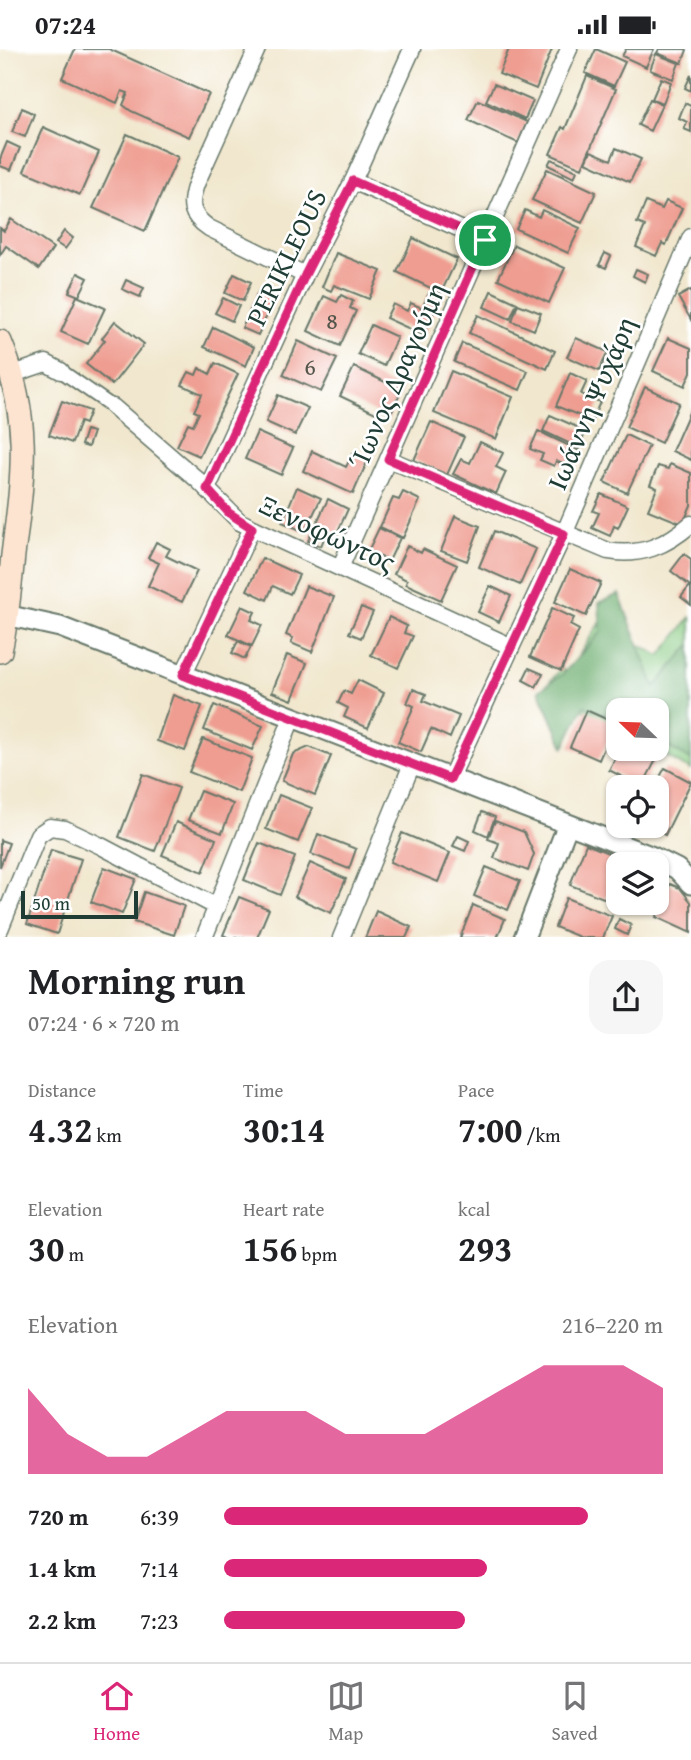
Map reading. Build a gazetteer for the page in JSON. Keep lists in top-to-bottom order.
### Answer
{
  "streets": {
    "street": [
      "PERIKLEOUS",
      "Ίωνος Δραγούμη",
      "Ιωάννη Ψυχάρη",
      "Ξενοφώντος"
    ]
  },
  "crossings": [
    ["PERIKLEOUS", "Ξενοφώντος"],
    ["Ίωνος Δραγούμη", "Ξενοφώντος"],
    ["Ιωάννη Ψυχάρη", "Ξενοφώντος"]
  ],
  "house_numbers": ["8", "6"],
  "scale_bar": "50 m",
  "north": "top left",
  "page": {
    "status": "07:24",
    "scale": "50 m",
    "heading": ["Morning run", "07:24 · 6 × 720 m"],
    "stats": [
      ["Distance", "4.32 km"],
      ["Time", "30:14"],
      ["Pace", "7:00 /km"],
      ["Elevation", "30 m"],
      ["Heart rate", "156 bpm"],
      ["kcal", "293"]
    ],
    "chart": ["Elevation", "216–220 m"],
    "list": [
      {
        "name": "720 m",
        "note": "6:39"
      },
      {
        "name": "1.4 km",
        "note": "7:14"
      },
      {
        "name": "2.2 km",
        "note": "7:23"
      }
    ],
    "tabs": ["Home", "Map", "Saved"]
  }
}
